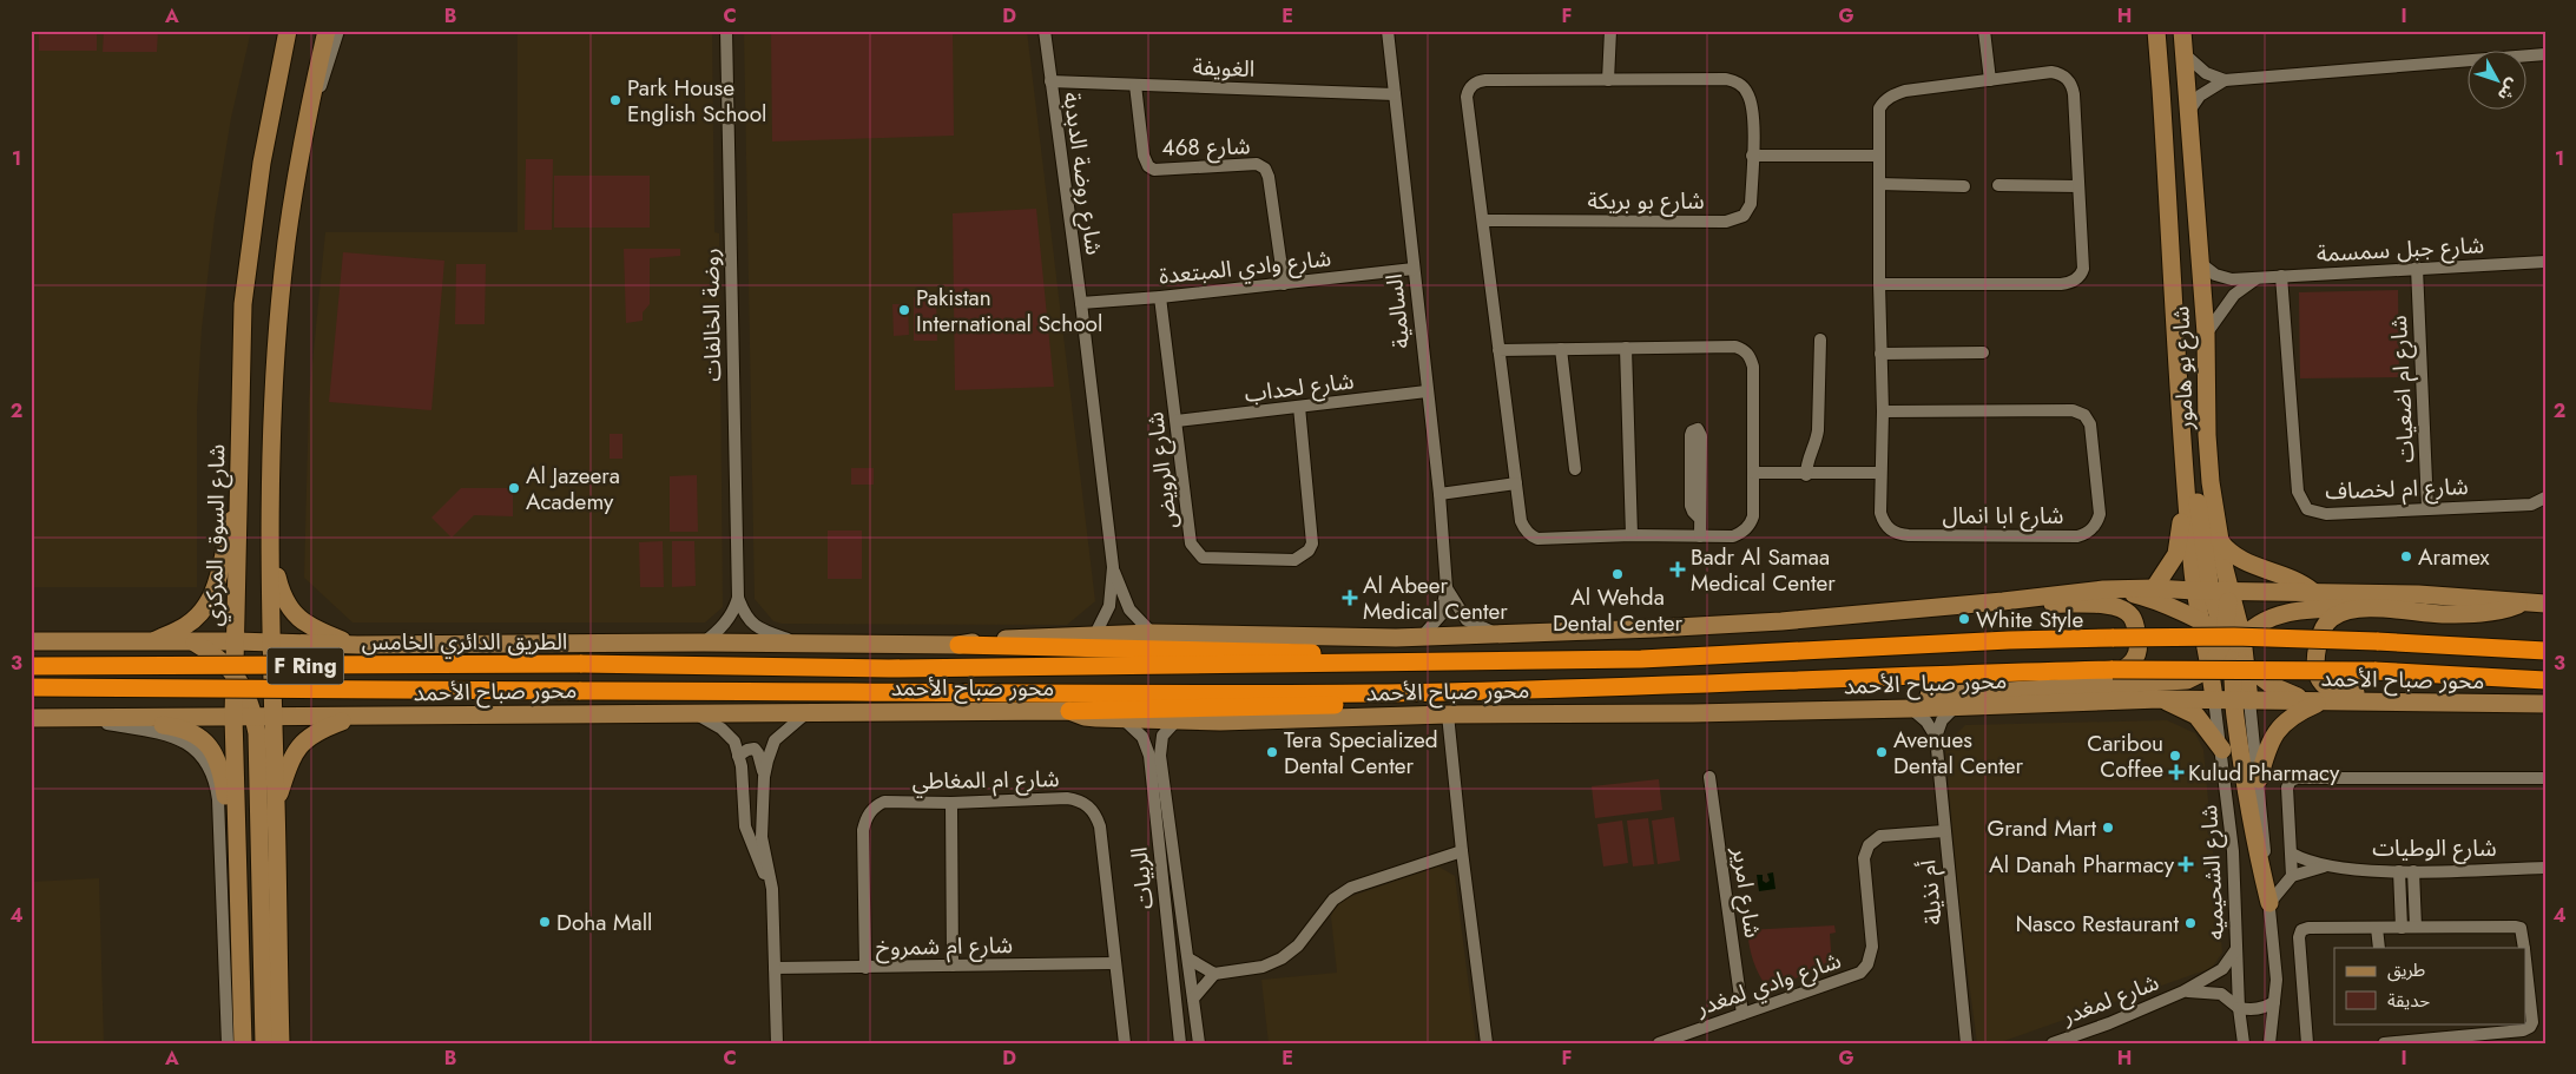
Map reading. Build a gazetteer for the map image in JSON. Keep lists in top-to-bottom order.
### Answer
{
  "streets": {
    "highway": ["الطريق الدائري الخامس", "F Ring", "محور صباح الأحمد"],
    "street": [
      "الغويفة",
      "شارع 468",
      "شارع روضة الدبدبة",
      "شارع بو بريكة",
      "شارع جبل سمسمة",
      "شارع وادي المبتعدة",
      "السالمية",
      "روضة الخالفات",
      "شارع بو هامور",
      "شارع لحداب",
      "شارع ام اضعيات",
      "شارع الرويض",
      "شارع ام لخصاف",
      "شارع ابا انمال",
      "شارع السوق المركزي",
      "شارع ام المغاطي",
      "شارع الوطيات",
      "شارع الشحيميه",
      "الربيات",
      "شارع امرير",
      "أم نذيلة",
      "شارع ام شمروخ",
      "شارع وادي لمغدر",
      "شارع لمغدر"
    ]
  },
  "crossings": [
    ["الغويفة", "شارع 468"],
    ["الغويفة", "شارع روضة الدبدبة"],
    ["الغويفة", "السالمية"],
    ["شارع 468", "شارع وادي المبتعدة"],
    ["شارع روضة الدبدبة", "شارع وادي المبتعدة"],
    ["شارع روضة الدبدبة", "محور صباح الأحمد"],
    ["شارع جبل سمسمة", "شارع بو هامور"],
    ["شارع جبل سمسمة", "شارع ام اضعيات"],
    ["شارع جبل سمسمة", "شارع ام لخصاف"],
    ["شارع وادي المبتعدة", "السالمية"],
    ["شارع وادي المبتعدة", "شارع الرويض"],
    ["السالمية", "شارع لحداب"],
    ["السالمية", "محور صباح الأحمد"],
    ["روضة الخالفات", "محور صباح الأحمد"],
    ["شارع بو هامور", "محور صباح الأحمد"],
    ["شارع بو هامور", "شارع الشحيميه"],
    ["شارع لحداب", "شارع الرويض"],
    ["شارع ام اضعيات", "شارع ام لخصاف"],
    ["شارع السوق المركزي", "الطريق الدائري الخامس"],
    ["الطريق الدائري الخامس", "محور صباح الأحمد"],
    ["محور صباح الأحمد", "شارع الشحيميه"],
    ["محور صباح الأحمد", "الربيات"],
    ["شارع ام المغاطي", "شارع ام شمروخ"],
    ["شارع الشحيميه", "شارع لمغدر"],
    ["شارع امرير", "شارع وادي لمغدر"],
    ["أم نذيلة", "شارع وادي لمغدر"]
  ],
  "places": {
    "other": [
      "Park House English School",
      "Pakistan International School",
      "Al Jazeera Academy",
      "Aramex",
      "Al Wehda Dental Center",
      "White Style",
      "Tera Specialized Dental Center",
      "Avenues Dental Center",
      "Caribou Coffee",
      "Grand Mart",
      "Doha Mall",
      "Nasco Restaurant"
    ],
    "health": [
      "Badr Al Samaa Medical Center",
      "Al Abeer Medical Center",
      "Kulud Pharmacy",
      "Al Danah Pharmacy"
    ]
  },
  "legend": ["طريق", "حديقة"],
  "north": "bottom right",
  "grid": {
    "columns": [
      "A",
      "B",
      "C",
      "D",
      "E",
      "F",
      "G",
      "H",
      "I"
    ],
    "rows": [
      "1",
      "2",
      "3",
      "4"
    ]
  }
}
